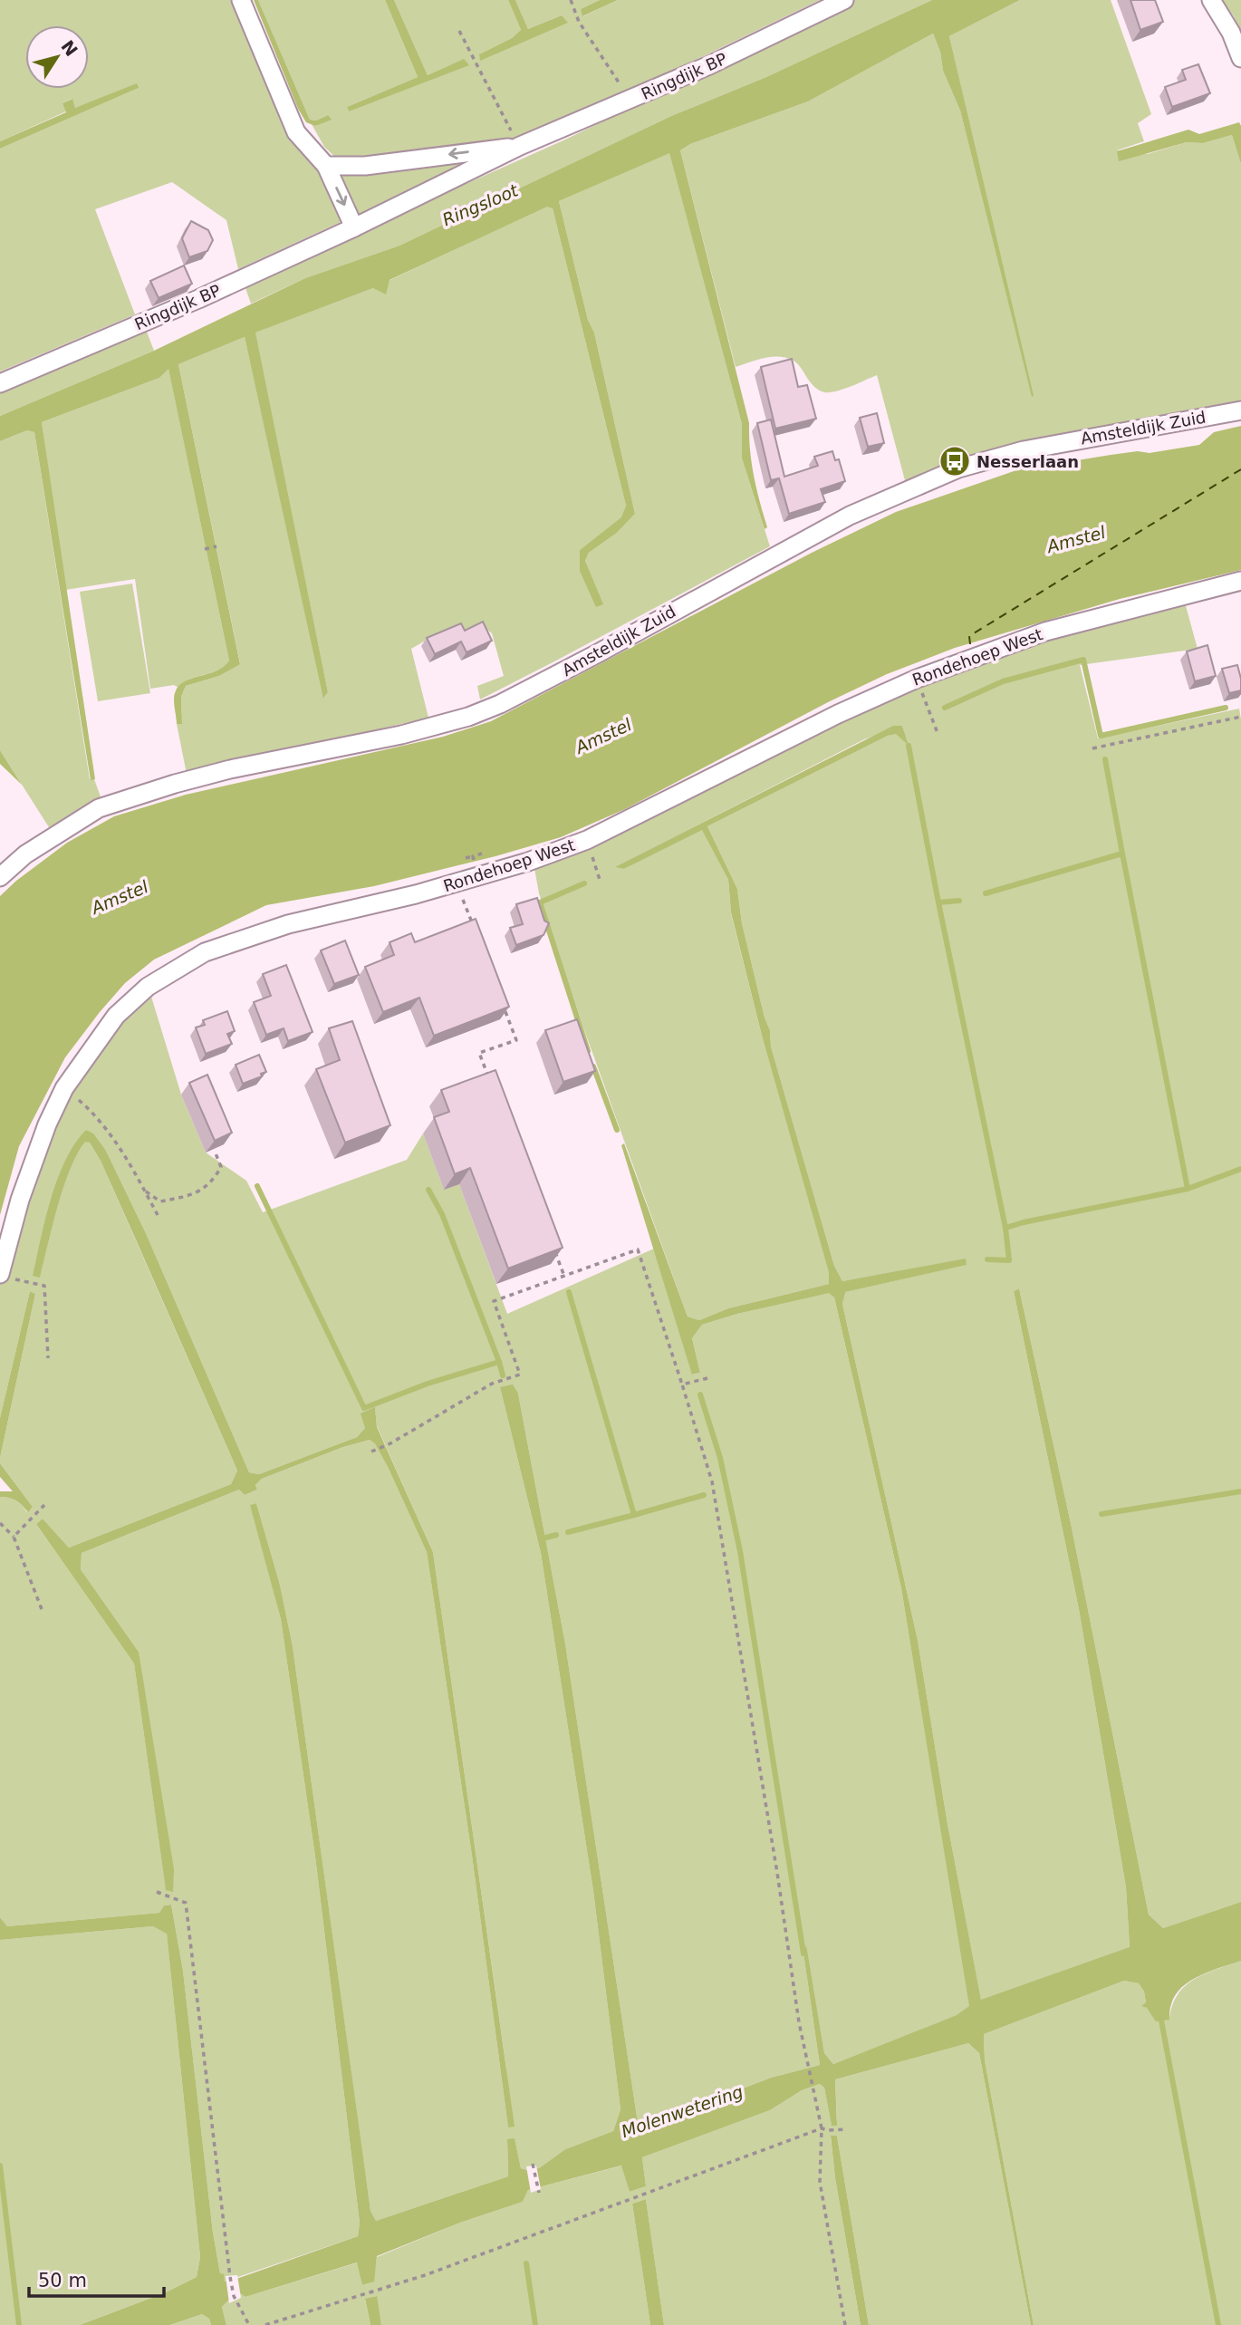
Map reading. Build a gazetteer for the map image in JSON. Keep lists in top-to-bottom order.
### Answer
{
  "streets": {
    "street": ["Ringdijk BP", "Amsteldijk Zuid", "Rondehoep West"]
  },
  "water": ["Ringsloot", "Amstel", "Molenwetering"],
  "places": {
    "bus stop": ["Nesserlaan"]
  },
  "scale_bar": "50 m",
  "north": "top right"
}
